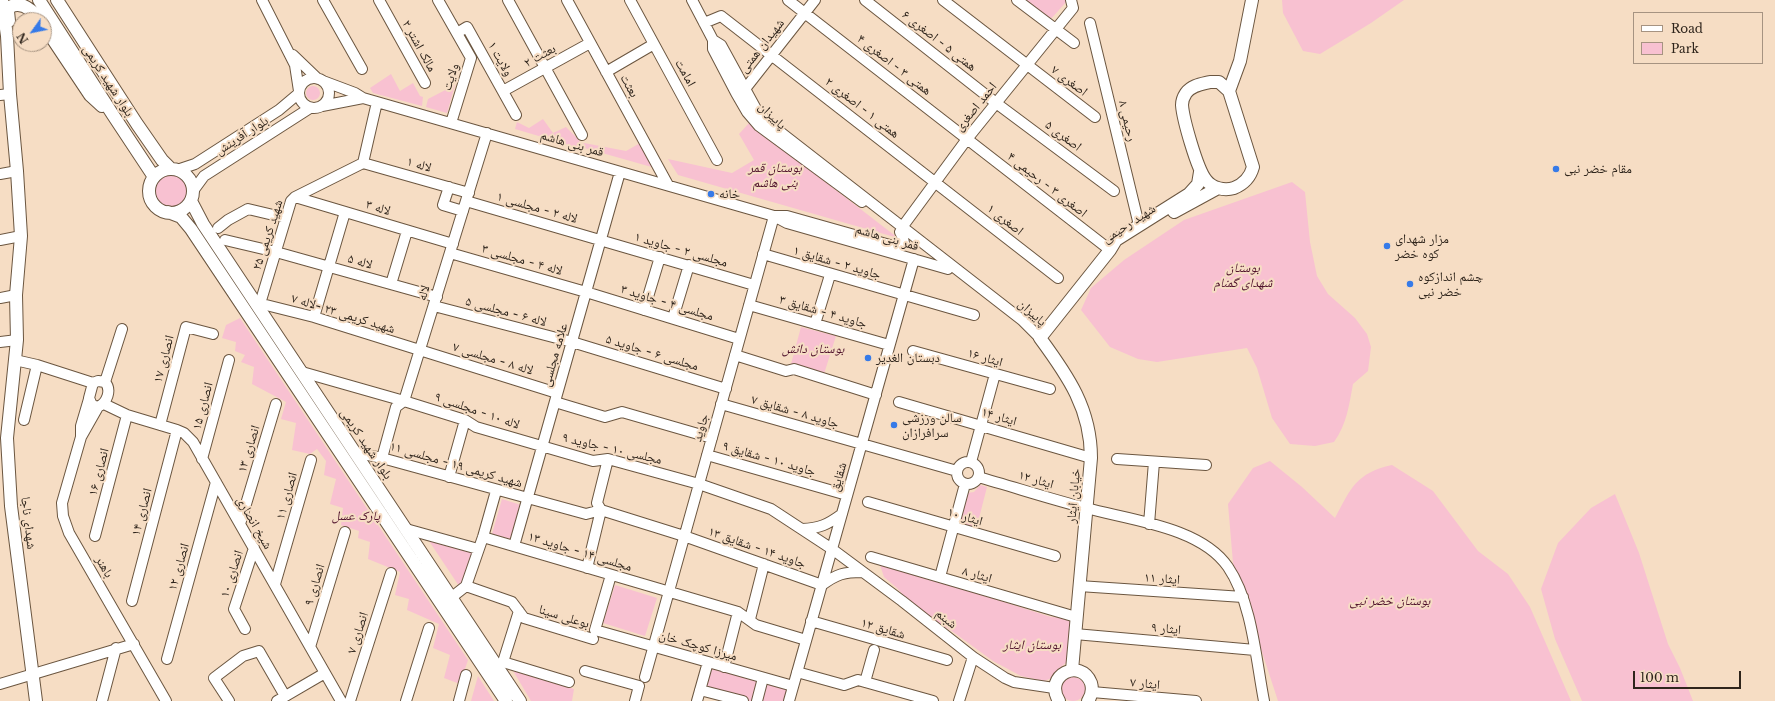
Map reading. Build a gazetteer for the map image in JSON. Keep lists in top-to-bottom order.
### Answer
{
  "streets": {
    "main road": [
      "بلوار شهید کریمی",
      "شهید رحیمی",
      "خیابان ایثار",
      "شهدای ناجا"
    ],
    "street": [
      "همتی ۵ - اصغری ۶",
      "مالک اشتر ۲",
      "شهیدان همتی",
      "بعثت ۲",
      "ولایت ۱",
      "همتی ۳ - اصغری ۴",
      "امامت",
      "ولایت",
      "اصغری ۷",
      "بعثت",
      "احمد اصغری",
      "همتی ۱ - اصغری ۲",
      "پاییزان",
      "رحیمی ۸",
      "بلوار آفرینش",
      "اصغری ۵",
      "قمر بنی هاشم",
      "لاله ۱",
      "اصغری ۳ - رحیمی ۴",
      "لاله ۳",
      "لاله ۲ - مجلسی ۱",
      "اصغری ۱",
      "شهید کریمی ۲۵",
      "مجلسی ۲ - جاوید ۱",
      "لاله ۴ - مجلسی ۳",
      "لاله ۵",
      "جاوید ۲ - شقایق ۱",
      "لاله",
      "مجلسی ۴ - جاوید ۳",
      "لاله ۶ - مجلسی ۵",
      "جاوید ۴ - شقایق ۳",
      "شهید کریمی ۲۳ -لاله ۷",
      "مجلسی ۶ - جاوید ۵",
      "علامه مجلسی",
      "ایثار ۱۶",
      "انصاری ۱۷",
      "لاله ۸ - مجلسی ۷",
      "انصاری ۱۵",
      "لاله ۱۰ - مجلسی ۹",
      "جاوید ۸ - شقایق ۷",
      "ایثار ۱۴",
      "جاوید",
      "انصاری ۱۳",
      "مجلسی ۱۰ - جاوید ۹",
      "جاوید ۱۰ - شقایق ۹",
      "شهید کریمی ۱۹ - مجلسی ۱۱",
      "انصاری ۱۶",
      "شقایق",
      "ایثار ۱۲",
      "انصاری ۱۱",
      "انصاری ۱۴",
      "ایثار ۱۰",
      "شیخ انصاری",
      "جاوید ۱۴ - شقایق ۱۳",
      "مجلسی ۱۴ - جاوید ۱۳",
      "باهنر",
      "انصاری ۱۲",
      "انصاری ۱۰",
      "ایثار ۸",
      "ایثار ۱۱",
      "انصاری ۹",
      "بوعلی سینا",
      "شبنم",
      "شقایق ۱۲",
      "ایثار ۹",
      "انصاری ۷",
      "میرزا کوچک خان",
      "ایثار ۷"
    ]
  },
  "crossings": [
    ["همتی ۵ - اصغری ۶", "احمد اصغری"],
    ["همتی ۵ - اصغری ۶", "اصغری ۵"],
    ["شهیدان همتی", "همتی ۳ - اصغری ۴"],
    ["شهیدان همتی", "همتی ۱ - اصغری ۲"],
    ["شهیدان همتی", "پاییزان"],
    ["بعثت ۲", "ولایت ۱"],
    ["بعثت ۲", "بعثت"],
    ["ولایت ۱", "ولایت"],
    ["همتی ۳ - اصغری ۴", "احمد اصغری"],
    ["همتی ۳ - اصغری ۴", "اصغری ۳ - رحیمی ۴"],
    ["ولایت", "قمر بنی هاشم"],
    ["بلوار شهید کریمی", "بلوار آفرینش"],
    ["بلوار شهید کریمی", "شهید کریمی ۲۵"],
    ["بلوار شهید کریمی", "شهید کریمی ۲۳ -لاله ۷"],
    ["بلوار شهید کریمی", "لاله ۱۰ - مجلسی ۹"],
    ["بلوار شهید کریمی", "شهید کریمی ۱۹ - مجلسی ۱۱"],
    ["اصغری ۷", "احمد اصغری"],
    ["بعثت", "قمر بنی هاشم"],
    ["احمد اصغری", "همتی ۱ - اصغری ۲"],
    ["احمد اصغری", "پاییزان"],
    ["احمد اصغری", "اصغری ۵"],
    ["احمد اصغری", "قمر بنی هاشم"],
    ["احمد اصغری", "اصغری ۳ - رحیمی ۴"],
    ["احمد اصغری", "اصغری ۱"],
    ["همتی ۱ - اصغری ۲", "پاییزان"],
    ["همتی ۱ - اصغری ۲", "اصغری ۱"],
    ["پاییزان", "قمر بنی هاشم"],
    ["پاییزان", "شهید رحیمی"],
    ["پاییزان", "خیابان ایثار"],
    ["بلوار آفرینش", "قمر بنی هاشم"],
    ["قمر بنی هاشم", "لاله"],
    ["قمر بنی هاشم", "علامه مجلسی"],
    ["قمر بنی هاشم", "جاوید"],
    ["قمر بنی هاشم", "شقایق"],
    ["لاله ۱", "لاله ۲ - مجلسی ۱"],
    ["لاله ۱", "شهید کریمی ۲۵"],
    ["لاله ۱", "لاله"],
    ["اصغری ۳ - رحیمی ۴", "شهید رحیمی"],
    ["لاله ۳", "شهید کریمی ۲۵"],
    ["لاله ۳", "لاله ۴ - مجلسی ۳"],
    ["لاله ۳", "لاله"],
    ["لاله ۲ - مجلسی ۱", "مجلسی ۲ - جاوید ۱"],
    ["لاله ۲ - مجلسی ۱", "لاله"],
    ["لاله ۲ - مجلسی ۱", "علامه مجلسی"],
    ["شهید رحیمی", "خیابان ایثار"],
    ["شهید کریمی ۲۵", "لاله ۵"],
    ["شهید کریمی ۲۵", "شهید کریمی ۲۳ -لاله ۷"],
    ["مجلسی ۲ - جاوید ۱", "علامه مجلسی"],
    ["مجلسی ۲ - جاوید ۱", "جاوید"],
    ["لاله ۴ - مجلسی ۳", "لاله"],
    ["لاله ۴ - مجلسی ۳", "مجلسی ۴ - جاوید ۳"],
    ["لاله ۴ - مجلسی ۳", "علامه مجلسی"],
    ["لاله ۵", "لاله"],
    ["لاله ۵", "لاله ۶ - مجلسی ۵"],
    ["جاوید ۲ - شقایق ۱", "جاوید"],
    ["جاوید ۲ - شقایق ۱", "شقایق"],
    ["لاله", "لاله ۶ - مجلسی ۵"],
    ["لاله", "شهید کریمی ۲۳ -لاله ۷"],
    ["لاله", "لاله ۸ - مجلسی ۷"],
    ["لاله", "لاله ۱۰ - مجلسی ۹"],
    ["لاله", "شهید کریمی ۱۹ - مجلسی ۱۱"],
    ["مجلسی ۴ - جاوید ۳", "علامه مجلسی"],
    ["مجلسی ۴ - جاوید ۳", "جاوید"],
    ["لاله ۶ - مجلسی ۵", "مجلسی ۶ - جاوید ۵"],
    ["لاله ۶ - مجلسی ۵", "علامه مجلسی"],
    ["جاوید ۴ - شقایق ۳", "جاوید"],
    ["جاوید ۴ - شقایق ۳", "شقایق"],
    ["شهید کریمی ۲۳ -لاله ۷", "لاله ۸ - مجلسی ۷"],
    ["مجلسی ۶ - جاوید ۵", "علامه مجلسی"],
    ["مجلسی ۶ - جاوید ۵", "جاوید"],
    ["علامه مجلسی", "لاله ۸ - مجلسی ۷"],
    ["علامه مجلسی", "لاله ۱۰ - مجلسی ۹"],
    ["علامه مجلسی", "مجلسی ۱۰ - جاوید ۹"],
    ["علامه مجلسی", "شهید کریمی ۱۹ - مجلسی ۱۱"],
    ["علامه مجلسی", "مجلسی ۱۴ - جاوید ۱۳"],
    ["انصاری ۱۷", "شیخ انصاری"],
    ["لاله ۸ - مجلسی ۷", "جاوید"],
    ["انصاری ۱۵", "شیخ انصاری"],
    ["لاله ۱۰ - مجلسی ۹", "مجلسی ۱۰ - جاوید ۹"],
    ["جاوید ۸ - شقایق ۷", "جاوید"],
    ["جاوید ۸ - شقایق ۷", "شقایق"],
    ["جاوید ۸ - شقایق ۷", "ایثار ۱۲"],
    ["ایثار ۱۴", "خیابان ایثار"],
    ["جاوید", "مجلسی ۱۰ - جاوید ۹"],
    ["جاوید", "جاوید ۱۰ - شقایق ۹"],
    ["جاوید", "جاوید ۱۴ - شقایق ۱۳"],
    ["جاوید", "مجلسی ۱۴ - جاوید ۱۳"],
    ["جاوید", "میرزا کوچک خان"],
    ["انصاری ۱۳", "شیخ انصاری"],
    ["مجلسی ۱۰ - جاوید ۹", "شبنم"],
    ["جاوید ۱۰ - شقایق ۹", "شقایق"],
    ["شهید کریمی ۱۹ - مجلسی ۱۱", "جاوید ۱۴ - شقایق ۱۳"],
    ["انصاری ۱۶", "شیخ انصاری"],
    ["شقایق", "جاوید ۱۴ - شقایق ۱۳"],
    ["شقایق", "مجلسی ۱۴ - جاوید ۱۳"],
    ["شقایق", "شبنم"],
    ["شقایق", "شقایق ۱۲"],
    ["شقایق", "میرزا کوچک خان"],
    ["ایثار ۱۲", "خیابان ایثار"],
    ["ایثار ۱۲", "ایثار ۱۱"],
    ["ایثار ۱۲", "ایثار ۹"],
    ["انصاری ۱۱", "شیخ انصاری"],
    ["خیابان ایثار", "ایثار ۸"],
    ["خیابان ایثار", "ایثار ۱۱"],
    ["خیابان ایثار", "ایثار ۹"],
    ["انصاری ۱۴", "شیخ انصاری"],
    ["شیخ انصاری", "باهنر"],
    ["شیخ انصاری", "انصاری ۱۲"],
    ["شیخ انصاری", "انصاری ۱۰"],
    ["شیخ انصاری", "انصاری ۹"],
    ["بوعلی سینا", "میرزا کوچک خان"]
  ],
  "parks": [
    "بوستان قمر بنی هاشم",
    "بوستان شهدای گمنام",
    "بوستان دانش",
    "پارک عسل",
    "بوستان خضر نبی",
    "بوستان ایثار"
  ],
  "places": [
    "مقام خضر نبی",
    "خانه",
    "مزار شهدای کوه خضر",
    "چشم اندازکوه خضر نبی",
    "دبستان الغدیر",
    "سالن ورزشی سرافرازان"
  ],
  "legend": ["Road", "Park"],
  "scale_bar": "100 m",
  "north": "bottom left"
}
